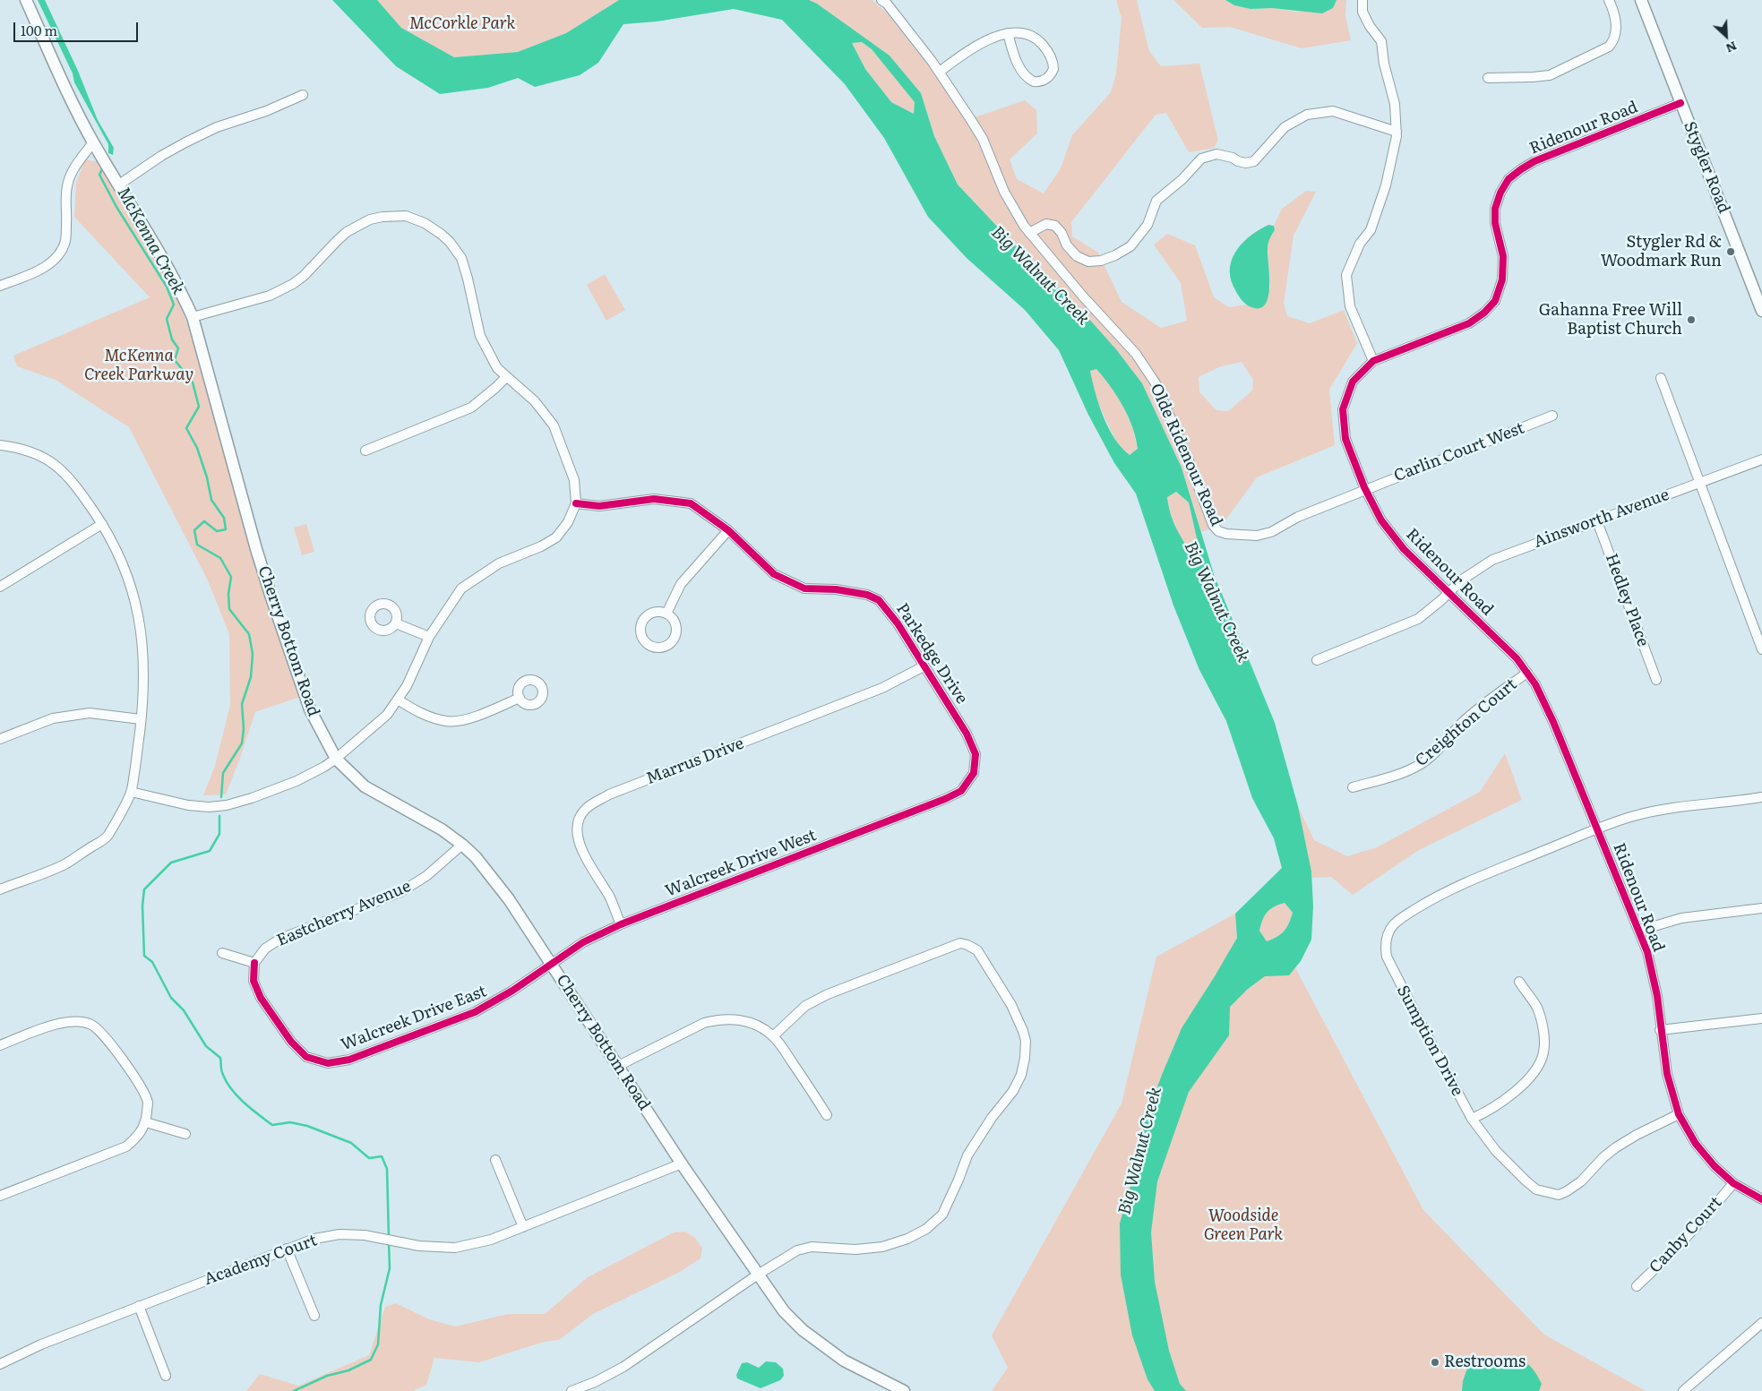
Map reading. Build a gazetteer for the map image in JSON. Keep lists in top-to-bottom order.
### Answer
{
  "streets": {
    "main road": ["Stygler Road", "Cherry Bottom Road"],
    "street": [
      "Ridenour Road",
      "Carlin Court West",
      "Olde Ridenour Road",
      "Ainsworth Avenue",
      "Hedley Place",
      "Parkedge Drive",
      "Creighton Court",
      "Marrus Drive",
      "Walcreek Drive West",
      "Eastcherry Avenue",
      "Walcreek Drive East",
      "Sumption Drive",
      "Canby Court",
      "Academy Court"
    ]
  },
  "crossings": [
    ["Ridenour Road", "Stygler Road"],
    ["Ridenour Road", "Carlin Court West"],
    ["Ridenour Road", "Ainsworth Avenue"],
    ["Ridenour Road", "Creighton Court"],
    ["Ridenour Road", "Sumption Drive"],
    ["Ridenour Road", "Canby Court"],
    ["Carlin Court West", "Olde Ridenour Road"],
    ["Ainsworth Avenue", "Hedley Place"],
    ["Cherry Bottom Road", "Walcreek Drive West"],
    ["Cherry Bottom Road", "Eastcherry Avenue"],
    ["Cherry Bottom Road", "Walcreek Drive East"],
    ["Cherry Bottom Road", "Academy Court"],
    ["Parkedge Drive", "Marrus Drive"],
    ["Parkedge Drive", "Walcreek Drive West"],
    ["Marrus Drive", "Walcreek Drive West"],
    ["Walcreek Drive West", "Walcreek Drive East"],
    ["Eastcherry Avenue", "Walcreek Drive East"]
  ],
  "water": ["McKenna Creek", "Big Walnut Creek"],
  "parks": ["McCorkle Park", "McKenna Creek Parkway", "Woodside Green Park"],
  "places": ["Stygler Rd & Woodmark Run", "Gahanna Free Will Baptist Church", "Restrooms"],
  "scale_bar": "100 m",
  "north": "bottom right"
}
